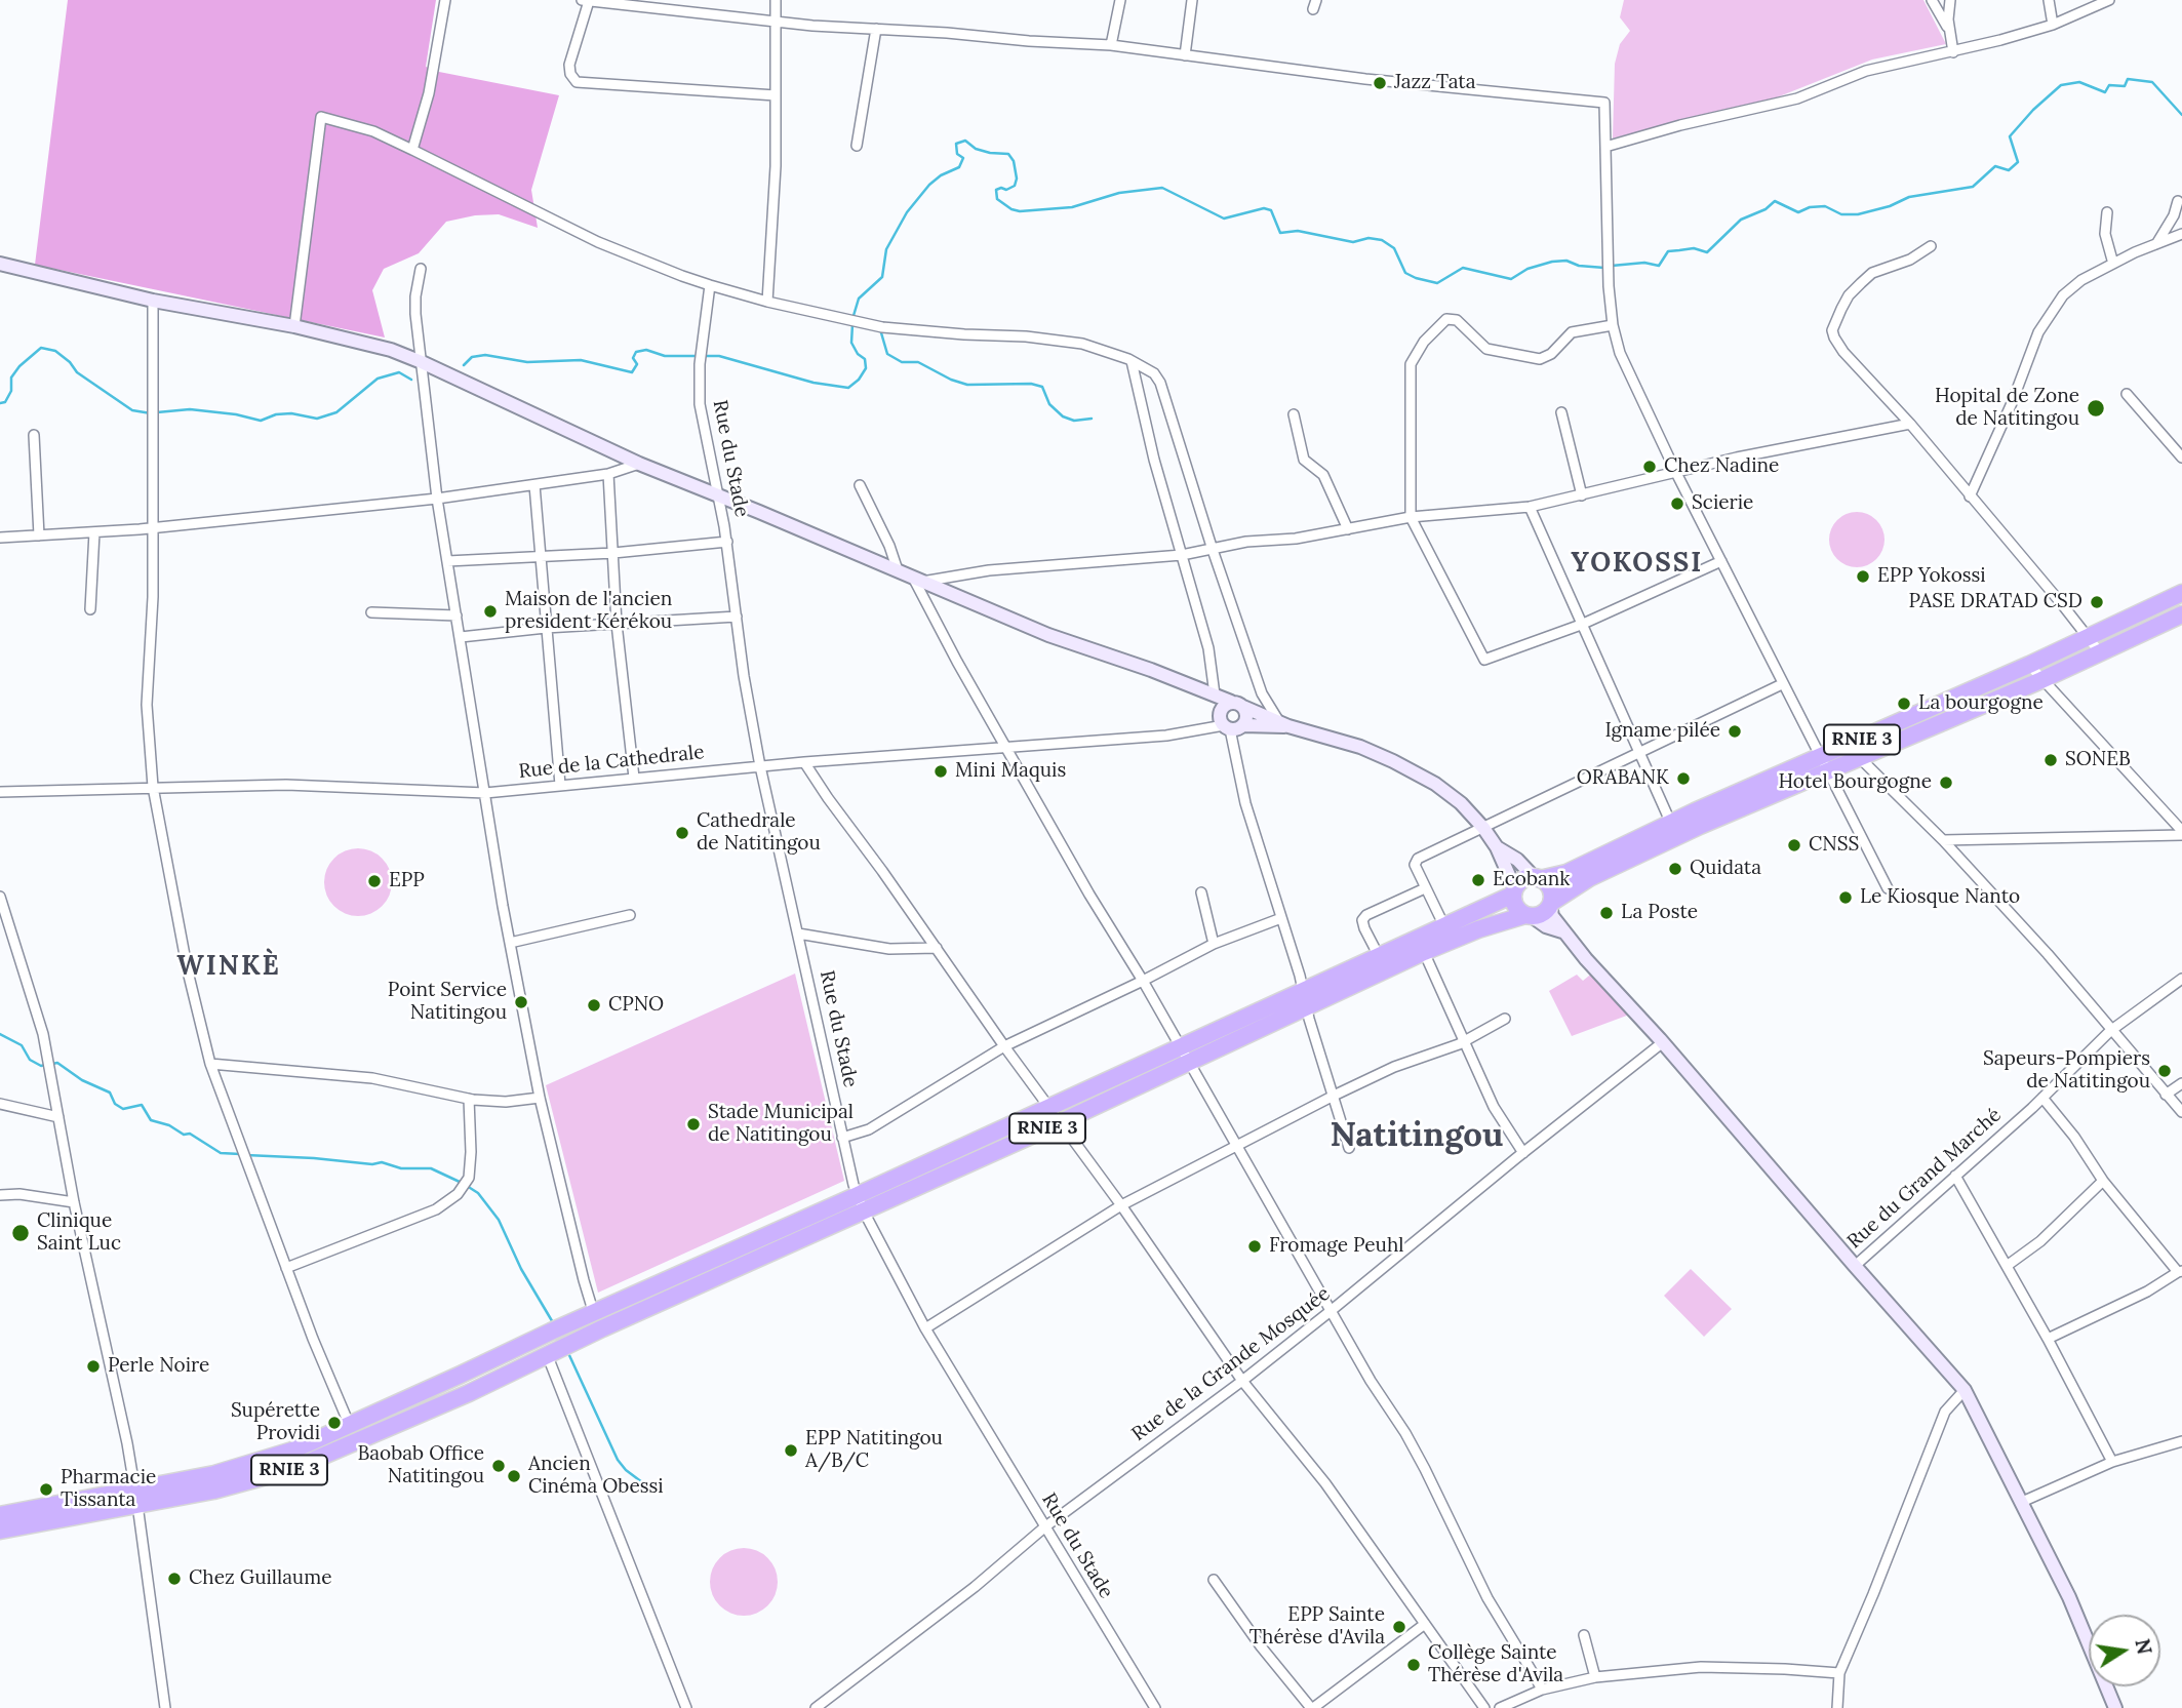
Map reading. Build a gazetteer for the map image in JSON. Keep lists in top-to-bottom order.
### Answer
{
  "streets": {
    "highway": ["RNIE 3"],
    "street": [
      "Rue du Stade",
      "Rue de la Cathedrale",
      "Rue du Grand Marché",
      "Rue de la Grande Mosquée"
    ]
  },
  "crossings": [
    ["Rue du Stade", "RNIE 3"],
    ["Rue du Stade", "Rue de la Cathedrale"],
    ["Rue du Stade", "Rue de la Grande Mosquée"]
  ],
  "districts": ["YOKOSSI", "WINKÈ", "Natitingou"],
  "places": [
    "Jazz Tata",
    "Hopital de Zone de Natitingou",
    "Chez Nadine",
    "Scierie",
    "EPP Yokossi",
    "PASE DRATAD CSD",
    "Maison de l'ancien president Kérékou",
    "La bourgogne",
    "Igname pilée",
    "SONEB",
    "Mini Maquis",
    "ORABANK",
    "Hotel Bourgogne",
    "Cathedrale de Natitingou",
    "CNSS",
    "Quidata",
    "Ecobank",
    "EPP",
    "Le Kiosque Nanto",
    "La Poste",
    "Point Service Natitingou",
    "CPNO",
    "Sapeurs-Pompiers de Natitingou",
    "Stade Municipal de Natitingou",
    "Clinique Saint Luc",
    "Fromage Peuhl",
    "Perle Noire",
    "Supérette Providi",
    "EPP Natitingou A/B/C",
    "Baobab Office Natitingou",
    "Ancien Cinéma Obessi",
    "Pharmacie Tissanta",
    "Chez Guillaume",
    "EPP Sainte Thérèse d'Avila",
    "Collège Sainte Thérèse d'Avila"
  ],
  "north": "right"
}
